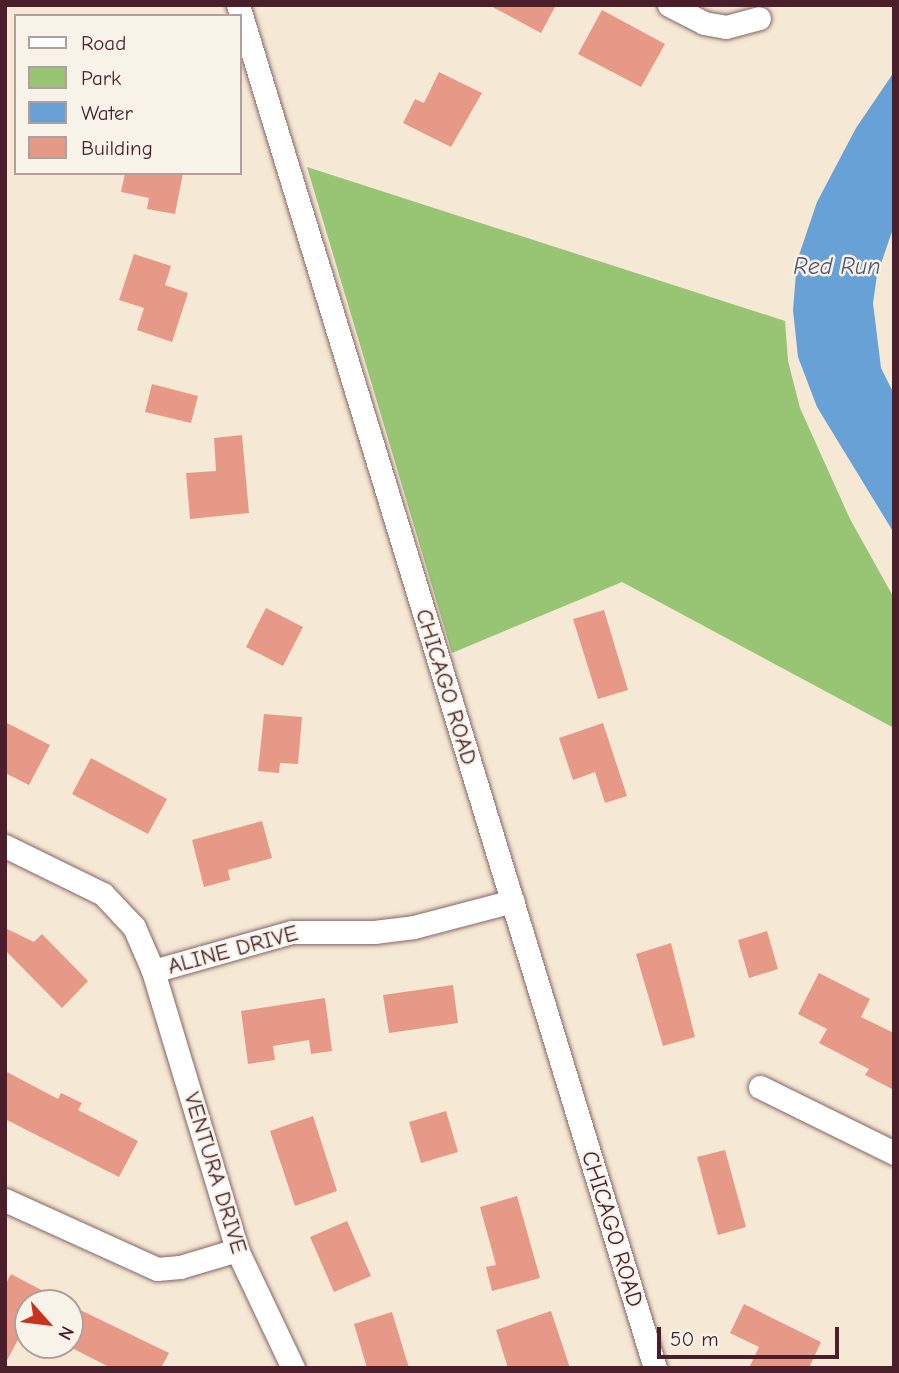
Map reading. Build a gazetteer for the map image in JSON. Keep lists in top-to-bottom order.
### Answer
{
  "streets": {
    "street": ["CHICAGO ROAD", "ALINE DRIVE", "VENTURA DRIVE"]
  },
  "crossings": [
    ["CHICAGO ROAD", "ALINE DRIVE"],
    ["ALINE DRIVE", "VENTURA DRIVE"]
  ],
  "water": ["Red Run"],
  "legend": [
    "Road",
    "Park",
    "Water",
    "Building"
  ],
  "scale_bar": "50 m",
  "north": "bottom right"
}
